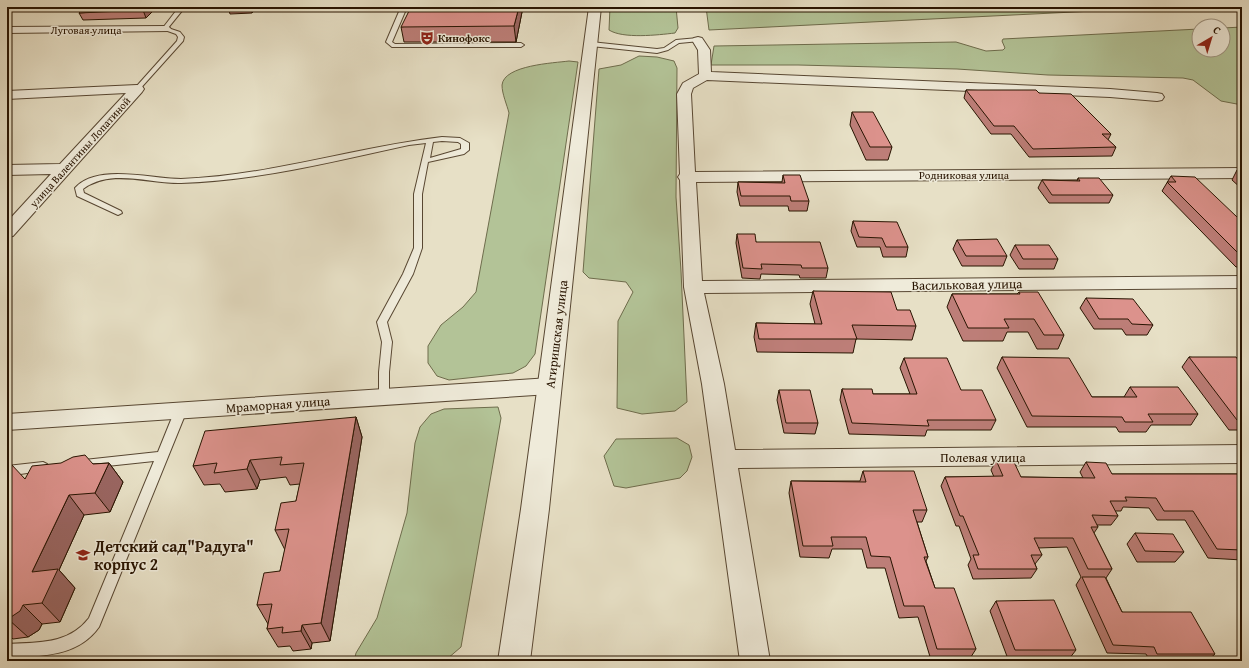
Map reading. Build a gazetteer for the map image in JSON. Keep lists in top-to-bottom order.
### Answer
{
  "streets": {
    "street": [
      "Луговая улица",
      "улица Валентины Лопатиной",
      "Родниковая улица",
      "Васильковая улица",
      "Агиришская улица",
      "Мраморная улица",
      "Полевая улица"
    ]
  },
  "crossings": [
    ["Агиришская улица", "Мраморная улица"]
  ],
  "places": {
    "theatre": ["Кинофокс"],
    "school or university": ["Детский сад\"Радуга\" корпус 2"]
  },
  "north": "top right"
}
